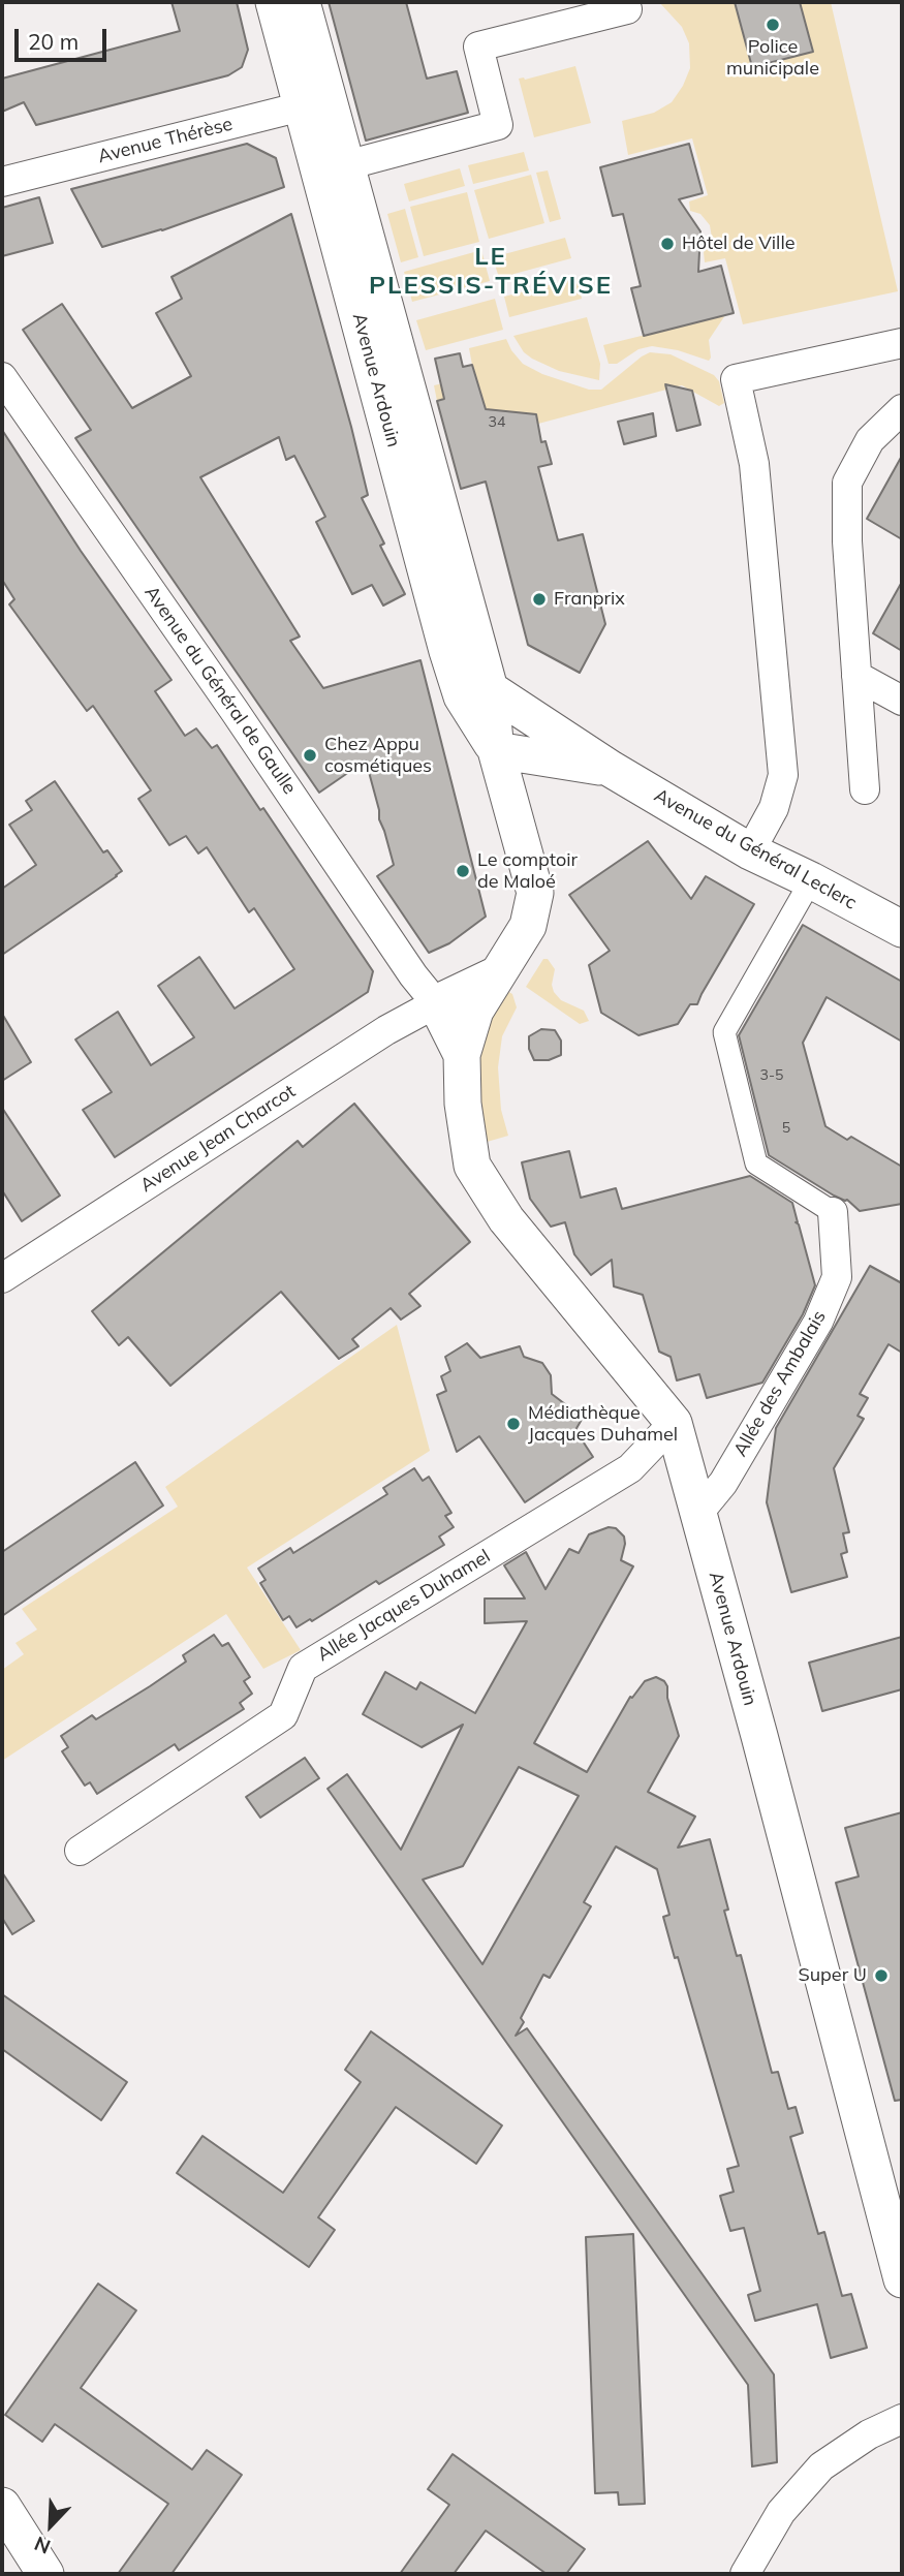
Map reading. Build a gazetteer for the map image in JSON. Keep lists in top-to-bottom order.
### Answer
{
  "streets": {
    "street": [
      "Avenue Thérèse",
      "Avenue Ardouin",
      "Avenue du Général de Gaulle",
      "Avenue du Général Leclerc",
      "Avenue Jean Charcot",
      "Allée des Ambalais",
      "Allée Jacques Duhamel"
    ]
  },
  "crossings": [
    ["Avenue Thérèse", "Avenue Ardouin"],
    ["Avenue Ardouin", "Avenue du Général de Gaulle"],
    ["Avenue Ardouin", "Avenue du Général Leclerc"],
    ["Avenue Ardouin", "Avenue Jean Charcot"],
    ["Avenue Ardouin", "Allée des Ambalais"],
    ["Avenue Ardouin", "Allée Jacques Duhamel"],
    ["Avenue du Général de Gaulle", "Avenue Jean Charcot"],
    ["Avenue du Général Leclerc", "Allée des Ambalais"]
  ],
  "districts": ["LE PLESSIS-TRÉVISE"],
  "places": [
    "Police municipale",
    "Hôtel de Ville",
    "Franprix",
    "Chez Appu cosmétiques",
    "Le comptoir de Maloé",
    "Médiathèque Jacques Duhamel",
    "Super U"
  ],
  "house_numbers": ["34", "3-5", "5"],
  "scale_bar": "20 m",
  "north": "bottom left"
}
